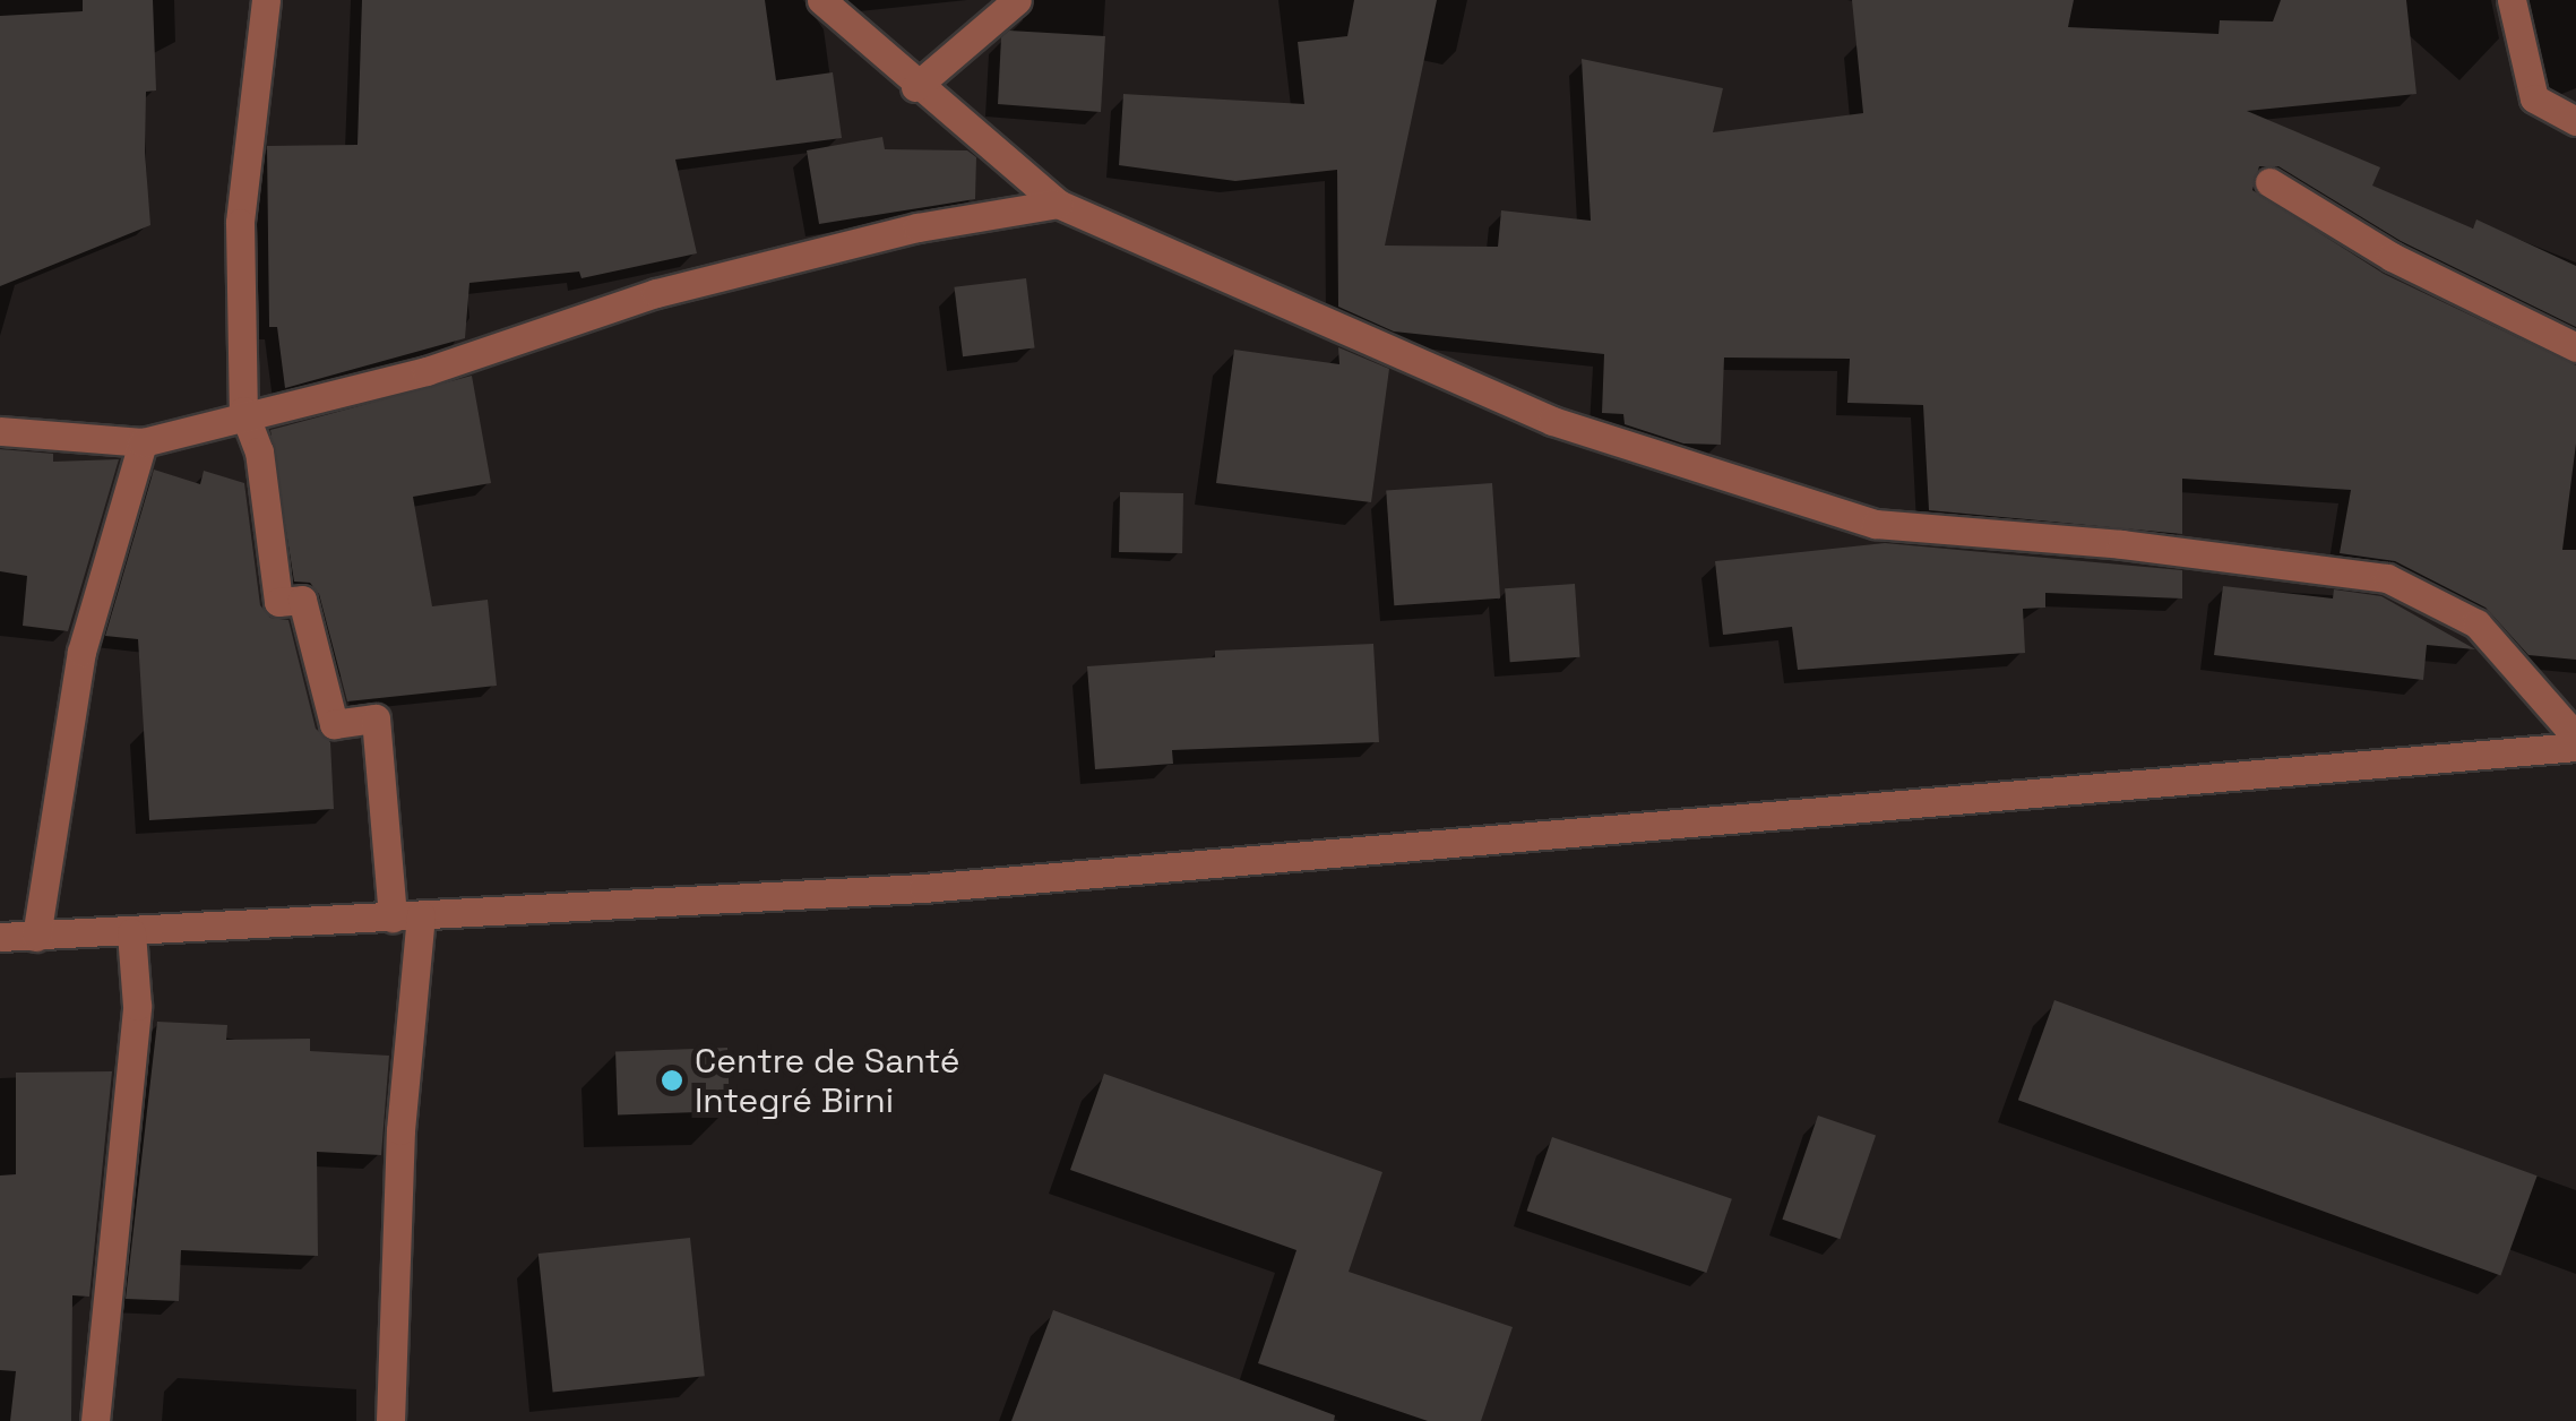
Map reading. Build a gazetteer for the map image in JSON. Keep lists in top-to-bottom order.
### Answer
{
  "places": ["Centre de Santé Integré Birni"]
}
